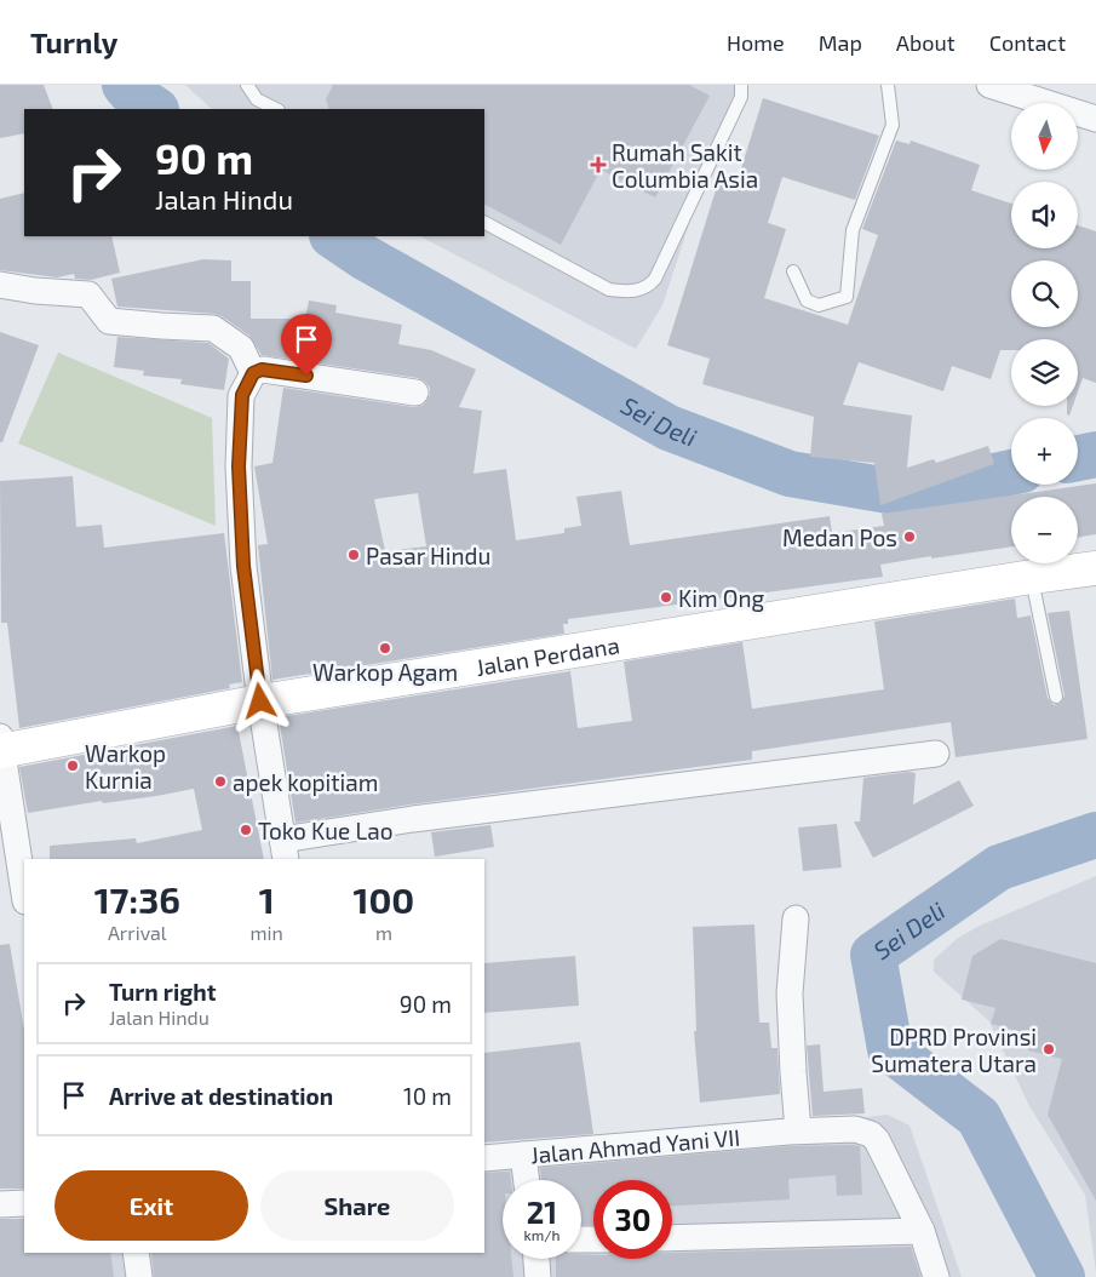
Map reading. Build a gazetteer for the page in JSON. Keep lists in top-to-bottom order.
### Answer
{
  "streets": {
    "main road": ["Jalan Perdana"],
    "street": ["Jalan Ahmad Yani VII"]
  },
  "water": ["Sei Deli"],
  "places": {
    "health": ["Rumah Sakit Columbia Asia"],
    "other": [
      "Medan Pos",
      "Pasar Hindu",
      "Kim Ong",
      "Warkop Agam",
      "Warkop Kurnia",
      "apek kopitiam",
      "Toko Kue Lao",
      "DPRD Provinsi Sumatera Utara"
    ]
  },
  "north": "bottom",
  "page": {
    "header": "Turnly",
    "nav": [
      "Home",
      "Map",
      "About",
      "Contact"
    ],
    "map_buttons": ["+", "−"],
    "turn": ["90 m", "Jalan Hindu"],
    "eta": [
      "17:36",
      "Arrival",
      "1",
      "min",
      "100",
      "m"
    ],
    "list": [
      {
        "name": "Turn right",
        "note": "Jalan Hindu",
        "value": "90 m"
      },
      {
        "name": "Arrive at destination",
        "value": "10 m"
      }
    ],
    "buttons": ["Exit", "Share"],
    "speed": "21 km/h",
    "limit": "30"
  }
}
